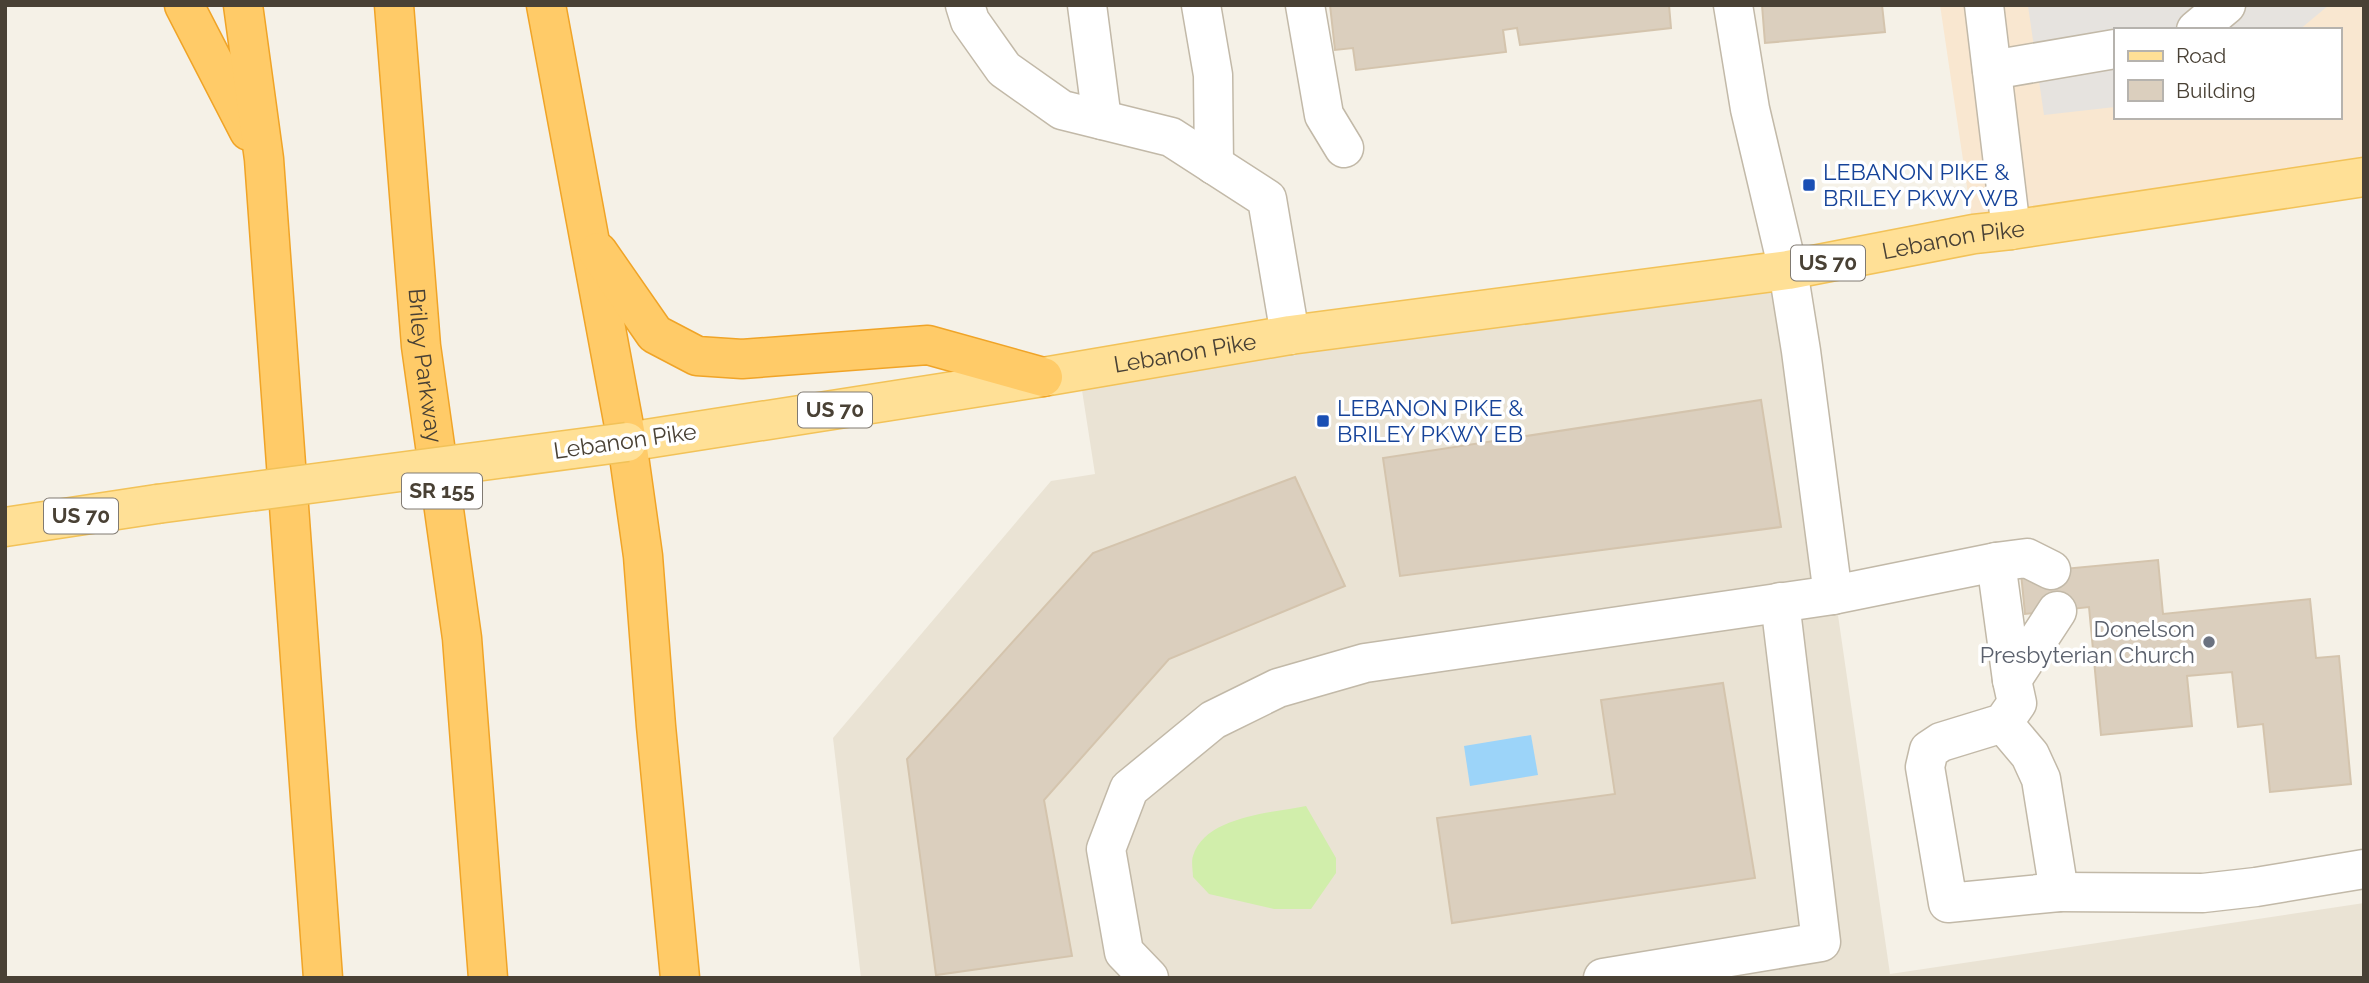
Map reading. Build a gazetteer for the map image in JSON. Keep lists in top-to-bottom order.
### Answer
{
  "streets": {
    "highway": ["Briley Parkway", "SR 155"],
    "main road": ["Lebanon Pike", "US 70"]
  },
  "places": {
    "transit": ["LEBANON PIKE & BRILEY PKWY WB", "LEBANON PIKE & BRILEY PKWY EB"],
    "other": ["Donelson Presbyterian Church"]
  },
  "legend": ["Road", "Building"]
}
